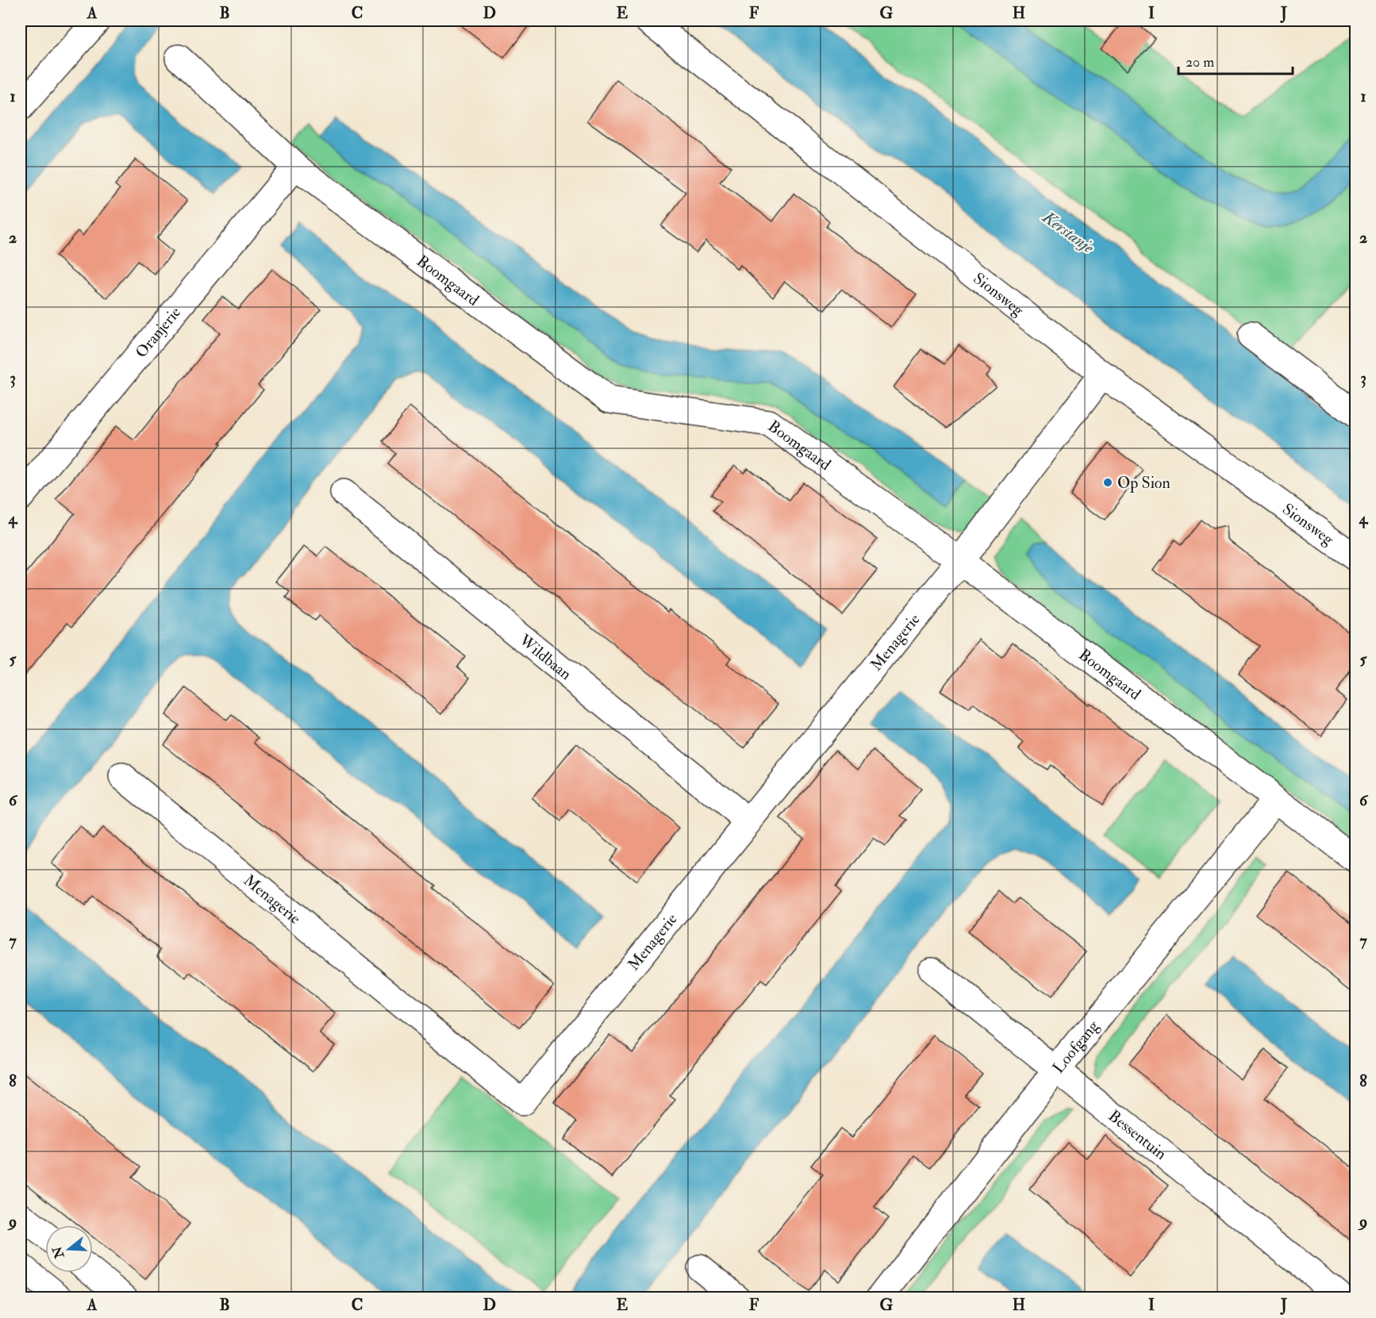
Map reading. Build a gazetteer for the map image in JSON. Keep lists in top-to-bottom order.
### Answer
{
  "streets": {
    "street": [
      "Boomgaard",
      "Sionsweg",
      "Oranjerie",
      "Menagerie",
      "Wildbaan",
      "Loofgang",
      "Bessentuin"
    ]
  },
  "crossings": [
    ["Boomgaard", "Oranjerie"],
    ["Boomgaard", "Menagerie"],
    ["Boomgaard", "Loofgang"],
    ["Sionsweg", "Menagerie"],
    ["Menagerie", "Wildbaan"],
    ["Loofgang", "Bessentuin"]
  ],
  "water": ["Kerstanje"],
  "places": ["Op Sion"],
  "scale_bar": "20 m",
  "north": "left",
  "grid": {
    "columns": [
      "A",
      "B",
      "C",
      "D",
      "E",
      "F",
      "G",
      "H",
      "I",
      "J"
    ],
    "rows": [
      "1",
      "2",
      "3",
      "4",
      "5",
      "6",
      "7",
      "8",
      "9"
    ]
  }
}
